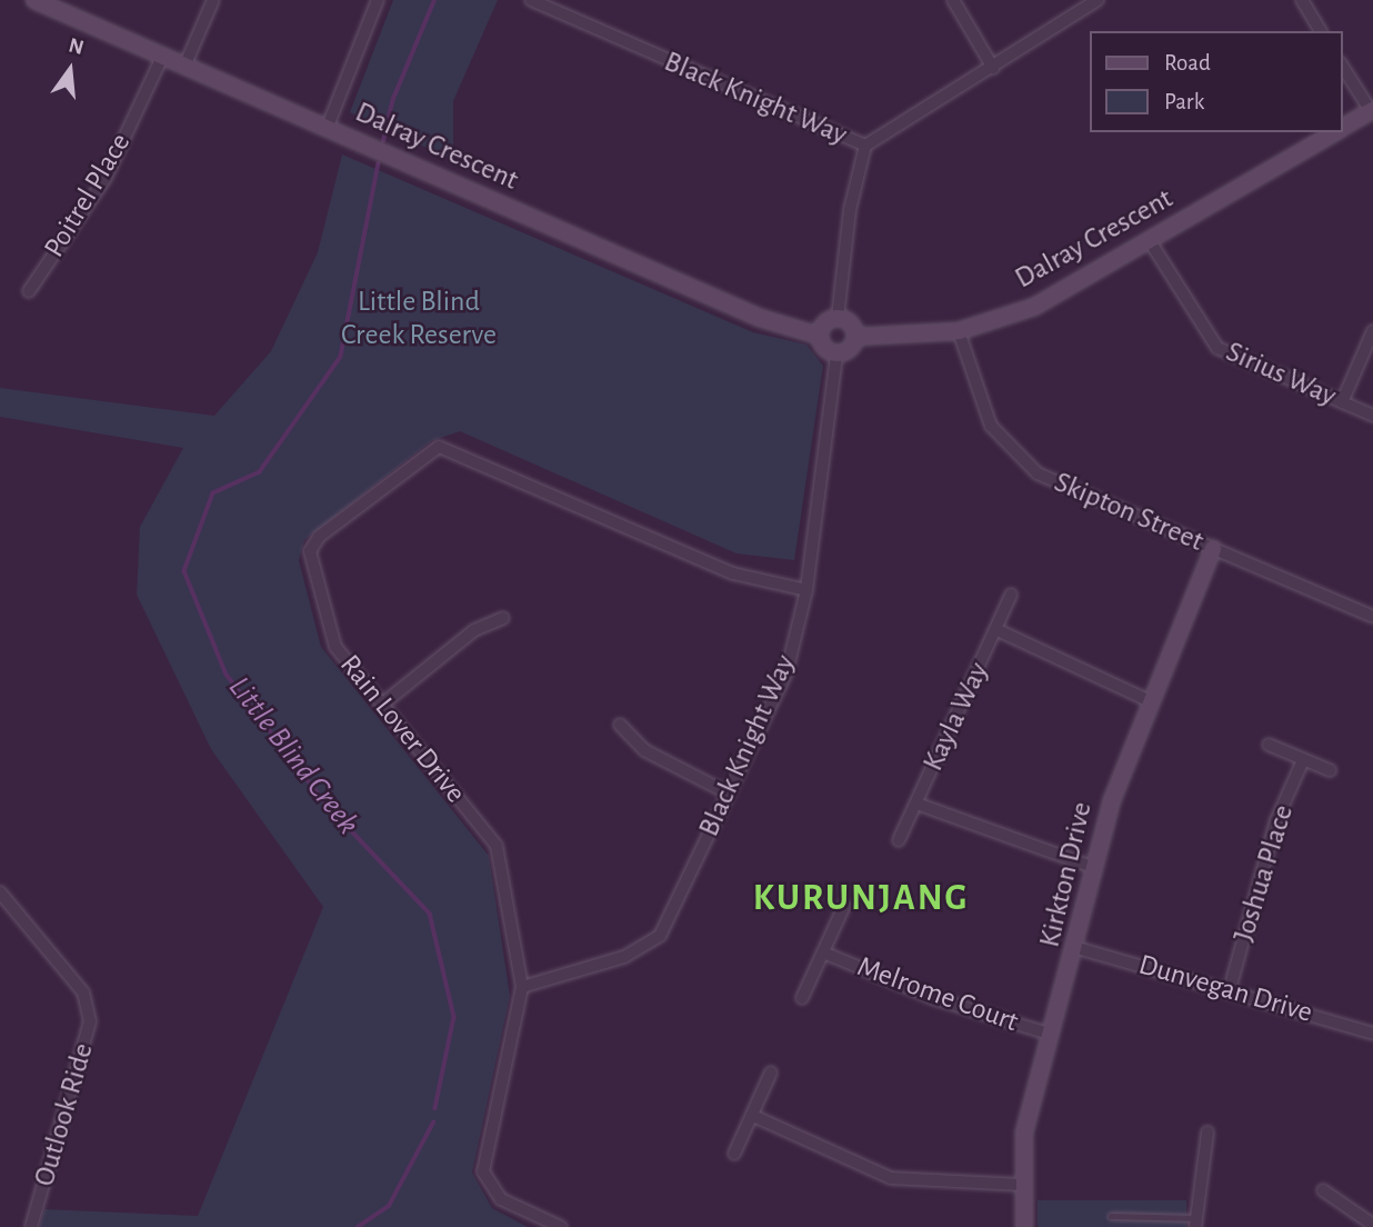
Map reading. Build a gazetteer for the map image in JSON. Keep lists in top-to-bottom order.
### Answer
{
  "streets": {
    "street": [
      "Black Knight Way",
      "Dalray Crescent",
      "Poitrel Place",
      "Sirius Way",
      "Skipton Street",
      "Kayla Way",
      "Rain Lover Drive",
      "Joshua Place",
      "Kirkton Drive",
      "Dunvegan Drive",
      "Melrome Court",
      "Outlook Ride"
    ]
  },
  "crossings": [
    ["Black Knight Way", "Rain Lover Drive"],
    ["Dalray Crescent", "Poitrel Place"],
    ["Dalray Crescent", "Sirius Way"],
    ["Dalray Crescent", "Skipton Street"],
    ["Skipton Street", "Kirkton Drive"],
    ["Kayla Way", "Kirkton Drive"],
    ["Joshua Place", "Dunvegan Drive"],
    ["Kirkton Drive", "Dunvegan Drive"],
    ["Kirkton Drive", "Melrome Court"]
  ],
  "districts": ["KURUNJANG"],
  "water": ["Little Blind Creek"],
  "parks": ["Little Blind Creek Reserve"],
  "legend": ["Road", "Park"],
  "north": "top"
}
